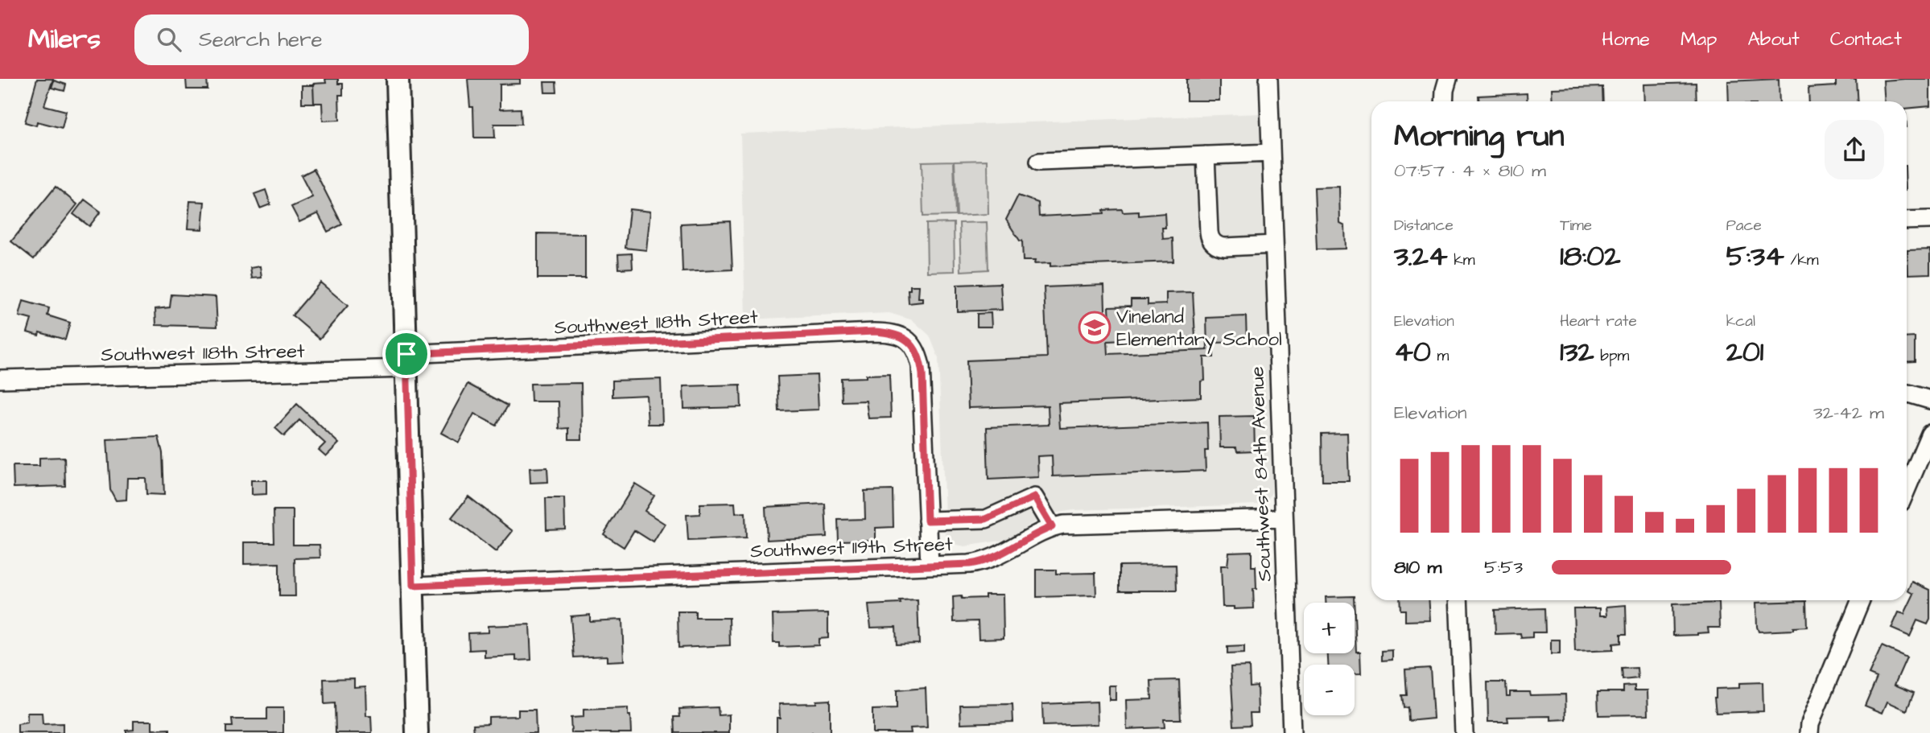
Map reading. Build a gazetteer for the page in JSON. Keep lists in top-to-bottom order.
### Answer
{
  "streets": {
    "street": ["Southwest 118th Street", "Southwest 84th Avenue", "Southwest 119th Street"]
  },
  "crossings": [
    ["Southwest 84th Avenue", "Southwest 119th Street"]
  ],
  "places": {
    "school or university": ["Vineland Elementary School"]
  },
  "page": {
    "header": "Milers",
    "search": "Search here",
    "nav": [
      "Home",
      "Map",
      "About",
      "Contact"
    ],
    "heading": ["Morning run", "07:57 · 4 × 810 m"],
    "stats": [
      ["Distance", "3.24 km"],
      ["Time", "18:02"],
      ["Pace", "5:34 /km"],
      ["Elevation", "40 m"],
      ["Heart rate", "132 bpm"],
      ["kcal", "201"]
    ],
    "chart": ["Elevation", "32–42 m"],
    "list": [
      {
        "name": "810 m",
        "note": "5:53"
      }
    ],
    "map_buttons": ["+", "−"]
  }
}
